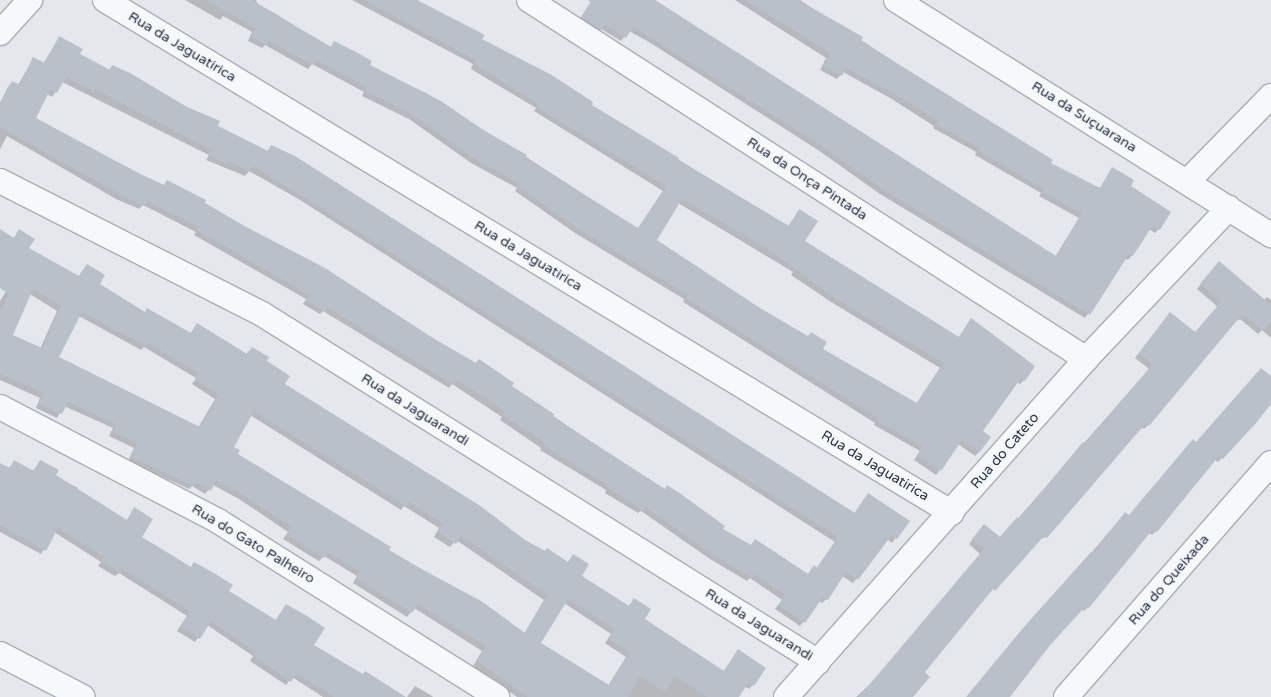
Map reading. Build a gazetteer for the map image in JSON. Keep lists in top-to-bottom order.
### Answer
{
  "streets": {
    "street": [
      "Rua da Jaguatirica",
      "Rua da Suçuarana",
      "Rua da Onça Pintada",
      "Rua da Jaguarandi",
      "Rua do Cateto",
      "Rua do Gato Palheiro",
      "Rua do Queixada"
    ]
  },
  "crossings": [
    ["Rua da Jaguatirica", "Rua do Cateto"],
    ["Rua da Suçuarana", "Rua do Cateto"],
    ["Rua da Onça Pintada", "Rua do Cateto"],
    ["Rua da Jaguarandi", "Rua do Cateto"]
  ]
}
